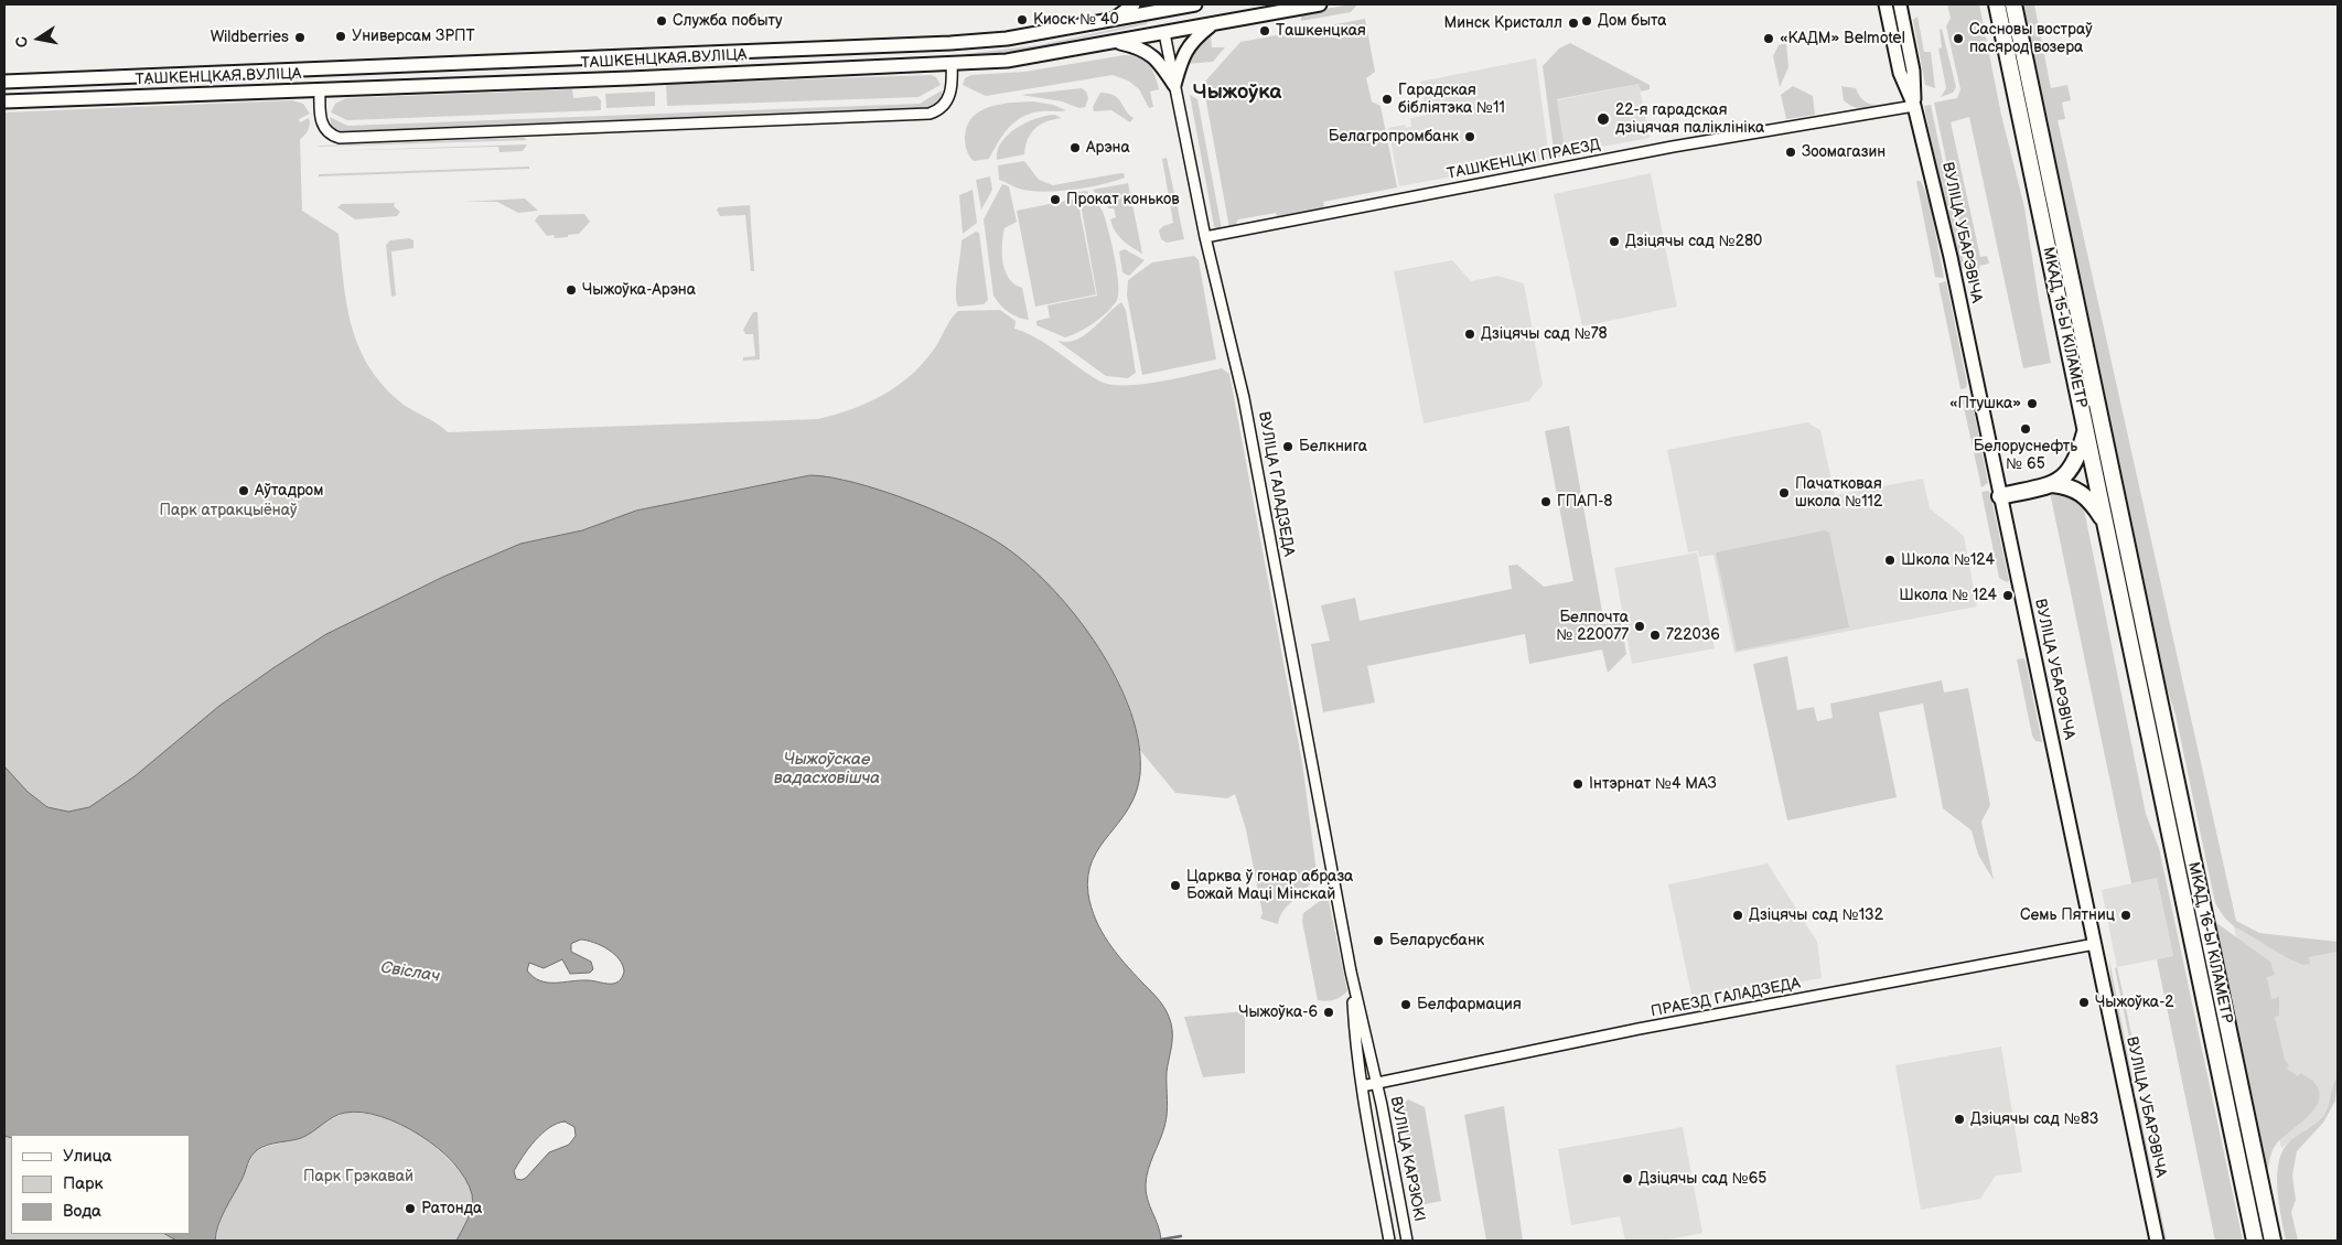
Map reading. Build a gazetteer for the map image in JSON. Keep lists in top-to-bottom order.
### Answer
{
  "streets": {
    "highway": ["МКАД, 15-Ы КІЛАМЕТР", "МКАД, 16-Ы КІЛАМЕТР"],
    "main road": ["ТАШКЕНЦКАЯ ВУЛІЦА", "ВУЛІЦА УБАРЭВІЧА", "ВУЛІЦА ГАЛАДЗЕДА"],
    "street": ["ТАШКЕНЦКІ ПРАЕЗД", "ПРАЕЗД ГАЛАДЗЕДА", "ВУЛІЦА КАРЗЮКІ"]
  },
  "crossings": [
    ["ТАШКЕНЦКАЯ ВУЛІЦА", "ВУЛІЦА ГАЛАДЗЕДА"],
    ["ТАШКЕНЦКІ ПРАЕЗД", "ВУЛІЦА УБАРЭВІЧА"],
    ["ТАШКЕНЦКІ ПРАЕЗД", "ВУЛІЦА ГАЛАДЗЕДА"],
    ["ВУЛІЦА УБАРЭВІЧА", "ПРАЕЗД ГАЛАДЗЕДА"],
    ["МКАД, 15-Ы КІЛАМЕТР", "МКАД, 16-Ы КІЛАМЕТР"],
    ["ВУЛІЦА ГАЛАДЗЕДА", "ПРАЕЗД ГАЛАДЗЕДА"],
    ["ВУЛІЦА ГАЛАДЗЕДА", "ВУЛІЦА КАРЗЮКІ"],
    ["ПРАЕЗД ГАЛАДЗЕДА", "ВУЛІЦА КАРЗЮКІ"]
  ],
  "districts": ["Чыжоўка"],
  "water": ["Чыжоўскае вадасховішча", "Свіслач"],
  "parks": ["Парк атракцыёнаў", "Парк Грэкавай"],
  "places": [
    "Киоск № 40",
    "Служба побыту",
    "Дом быта",
    "Минск Кристалл",
    "Ташкенцкая",
    "Универсам ЗРПТ",
    "Wildberries",
    "«КАДМ» Belmotel",
    "Сасновы востраў пасярод возера",
    "Гарадская бібліятэка №11",
    "22-я гарадская дзіцячая паліклініка",
    "Белагропромбанк",
    "Арэна",
    "Зоомагазин",
    "Прокат коньков",
    "Дзіцячы сад №280",
    "Чыжоўка-Арэна",
    "Дзіцячы сад №78",
    "«Птушка»",
    "Белоруснефть № 65",
    "Белкнига",
    "Аўтадром",
    "Пачатковая школа №112",
    "ГПАП-8",
    "Школа №124",
    "Школа № 124",
    "Белпочта № 220077",
    "722036",
    "Інтэрнат №4 МАЗ",
    "Царква ў гонар абраза Божай Маці Мінскай",
    "Дзіцячы сад №132",
    "Семь Пятниц",
    "Беларусбанк",
    "Чыжоўка-2",
    "Белфармация",
    "Чыжоўка-6",
    "Дзіцячы сад №83",
    "Дзіцячы сад №65",
    "Ратонда"
  ],
  "legend": ["Улица", "Парк", "Вода"],
  "north": "left"
}
